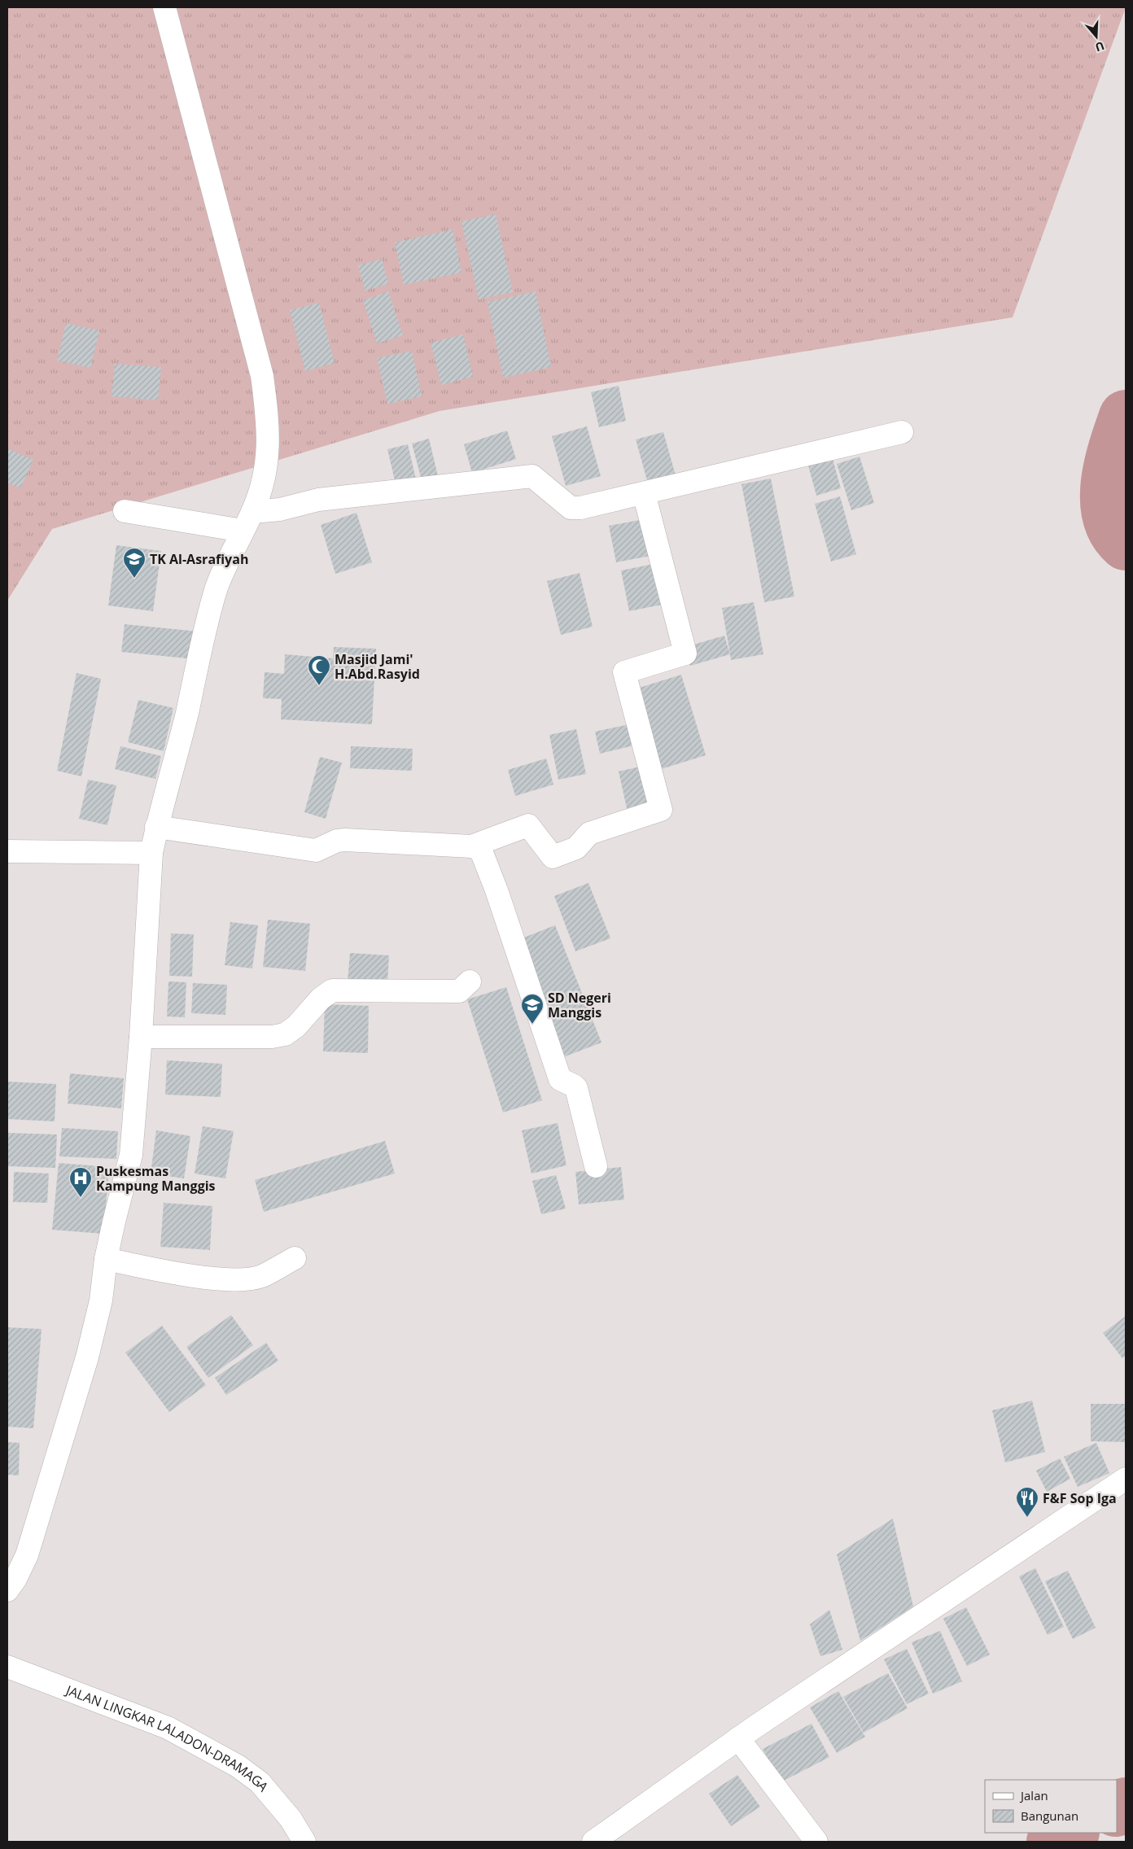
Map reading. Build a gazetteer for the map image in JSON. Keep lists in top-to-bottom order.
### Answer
{
  "streets": {
    "street": ["JALAN LINGKAR LALADON-DRAMAGA"]
  },
  "places": {
    "school or university": ["TK Al-Asrafiyah", "SD Negeri Manggis"],
    "mosque": ["Masjid Jami' H.Abd.Rasyid"],
    "hospital": ["Puskesmas Kampung Manggis"],
    "restaurant": ["F&F Sop Iga"]
  },
  "legend": ["Jalan", "Bangunan"],
  "north": "bottom"
}
